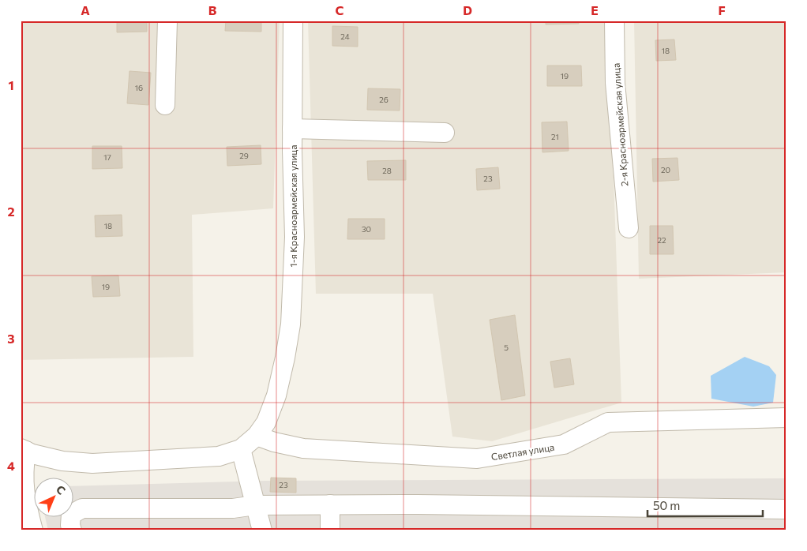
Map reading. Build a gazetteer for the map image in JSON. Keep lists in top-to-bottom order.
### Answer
{
  "streets": {
    "street": ["2-я Красноармейская улица", "1-я Красноармейская улица", "Светлая улица"]
  },
  "crossings": [
    ["1-я Красноармейская улица", "Светлая улица"]
  ],
  "house_numbers": [
    "24",
    "18",
    "19",
    "16",
    "26",
    "21",
    "29",
    "17",
    "20",
    "28",
    "23",
    "18",
    "30",
    "22",
    "19",
    "5",
    "23"
  ],
  "scale_bar": "50 m",
  "north": "top right",
  "grid": {
    "columns": [
      "A",
      "B",
      "C",
      "D",
      "E",
      "F"
    ],
    "rows": [
      "1",
      "2",
      "3",
      "4"
    ]
  }
}
